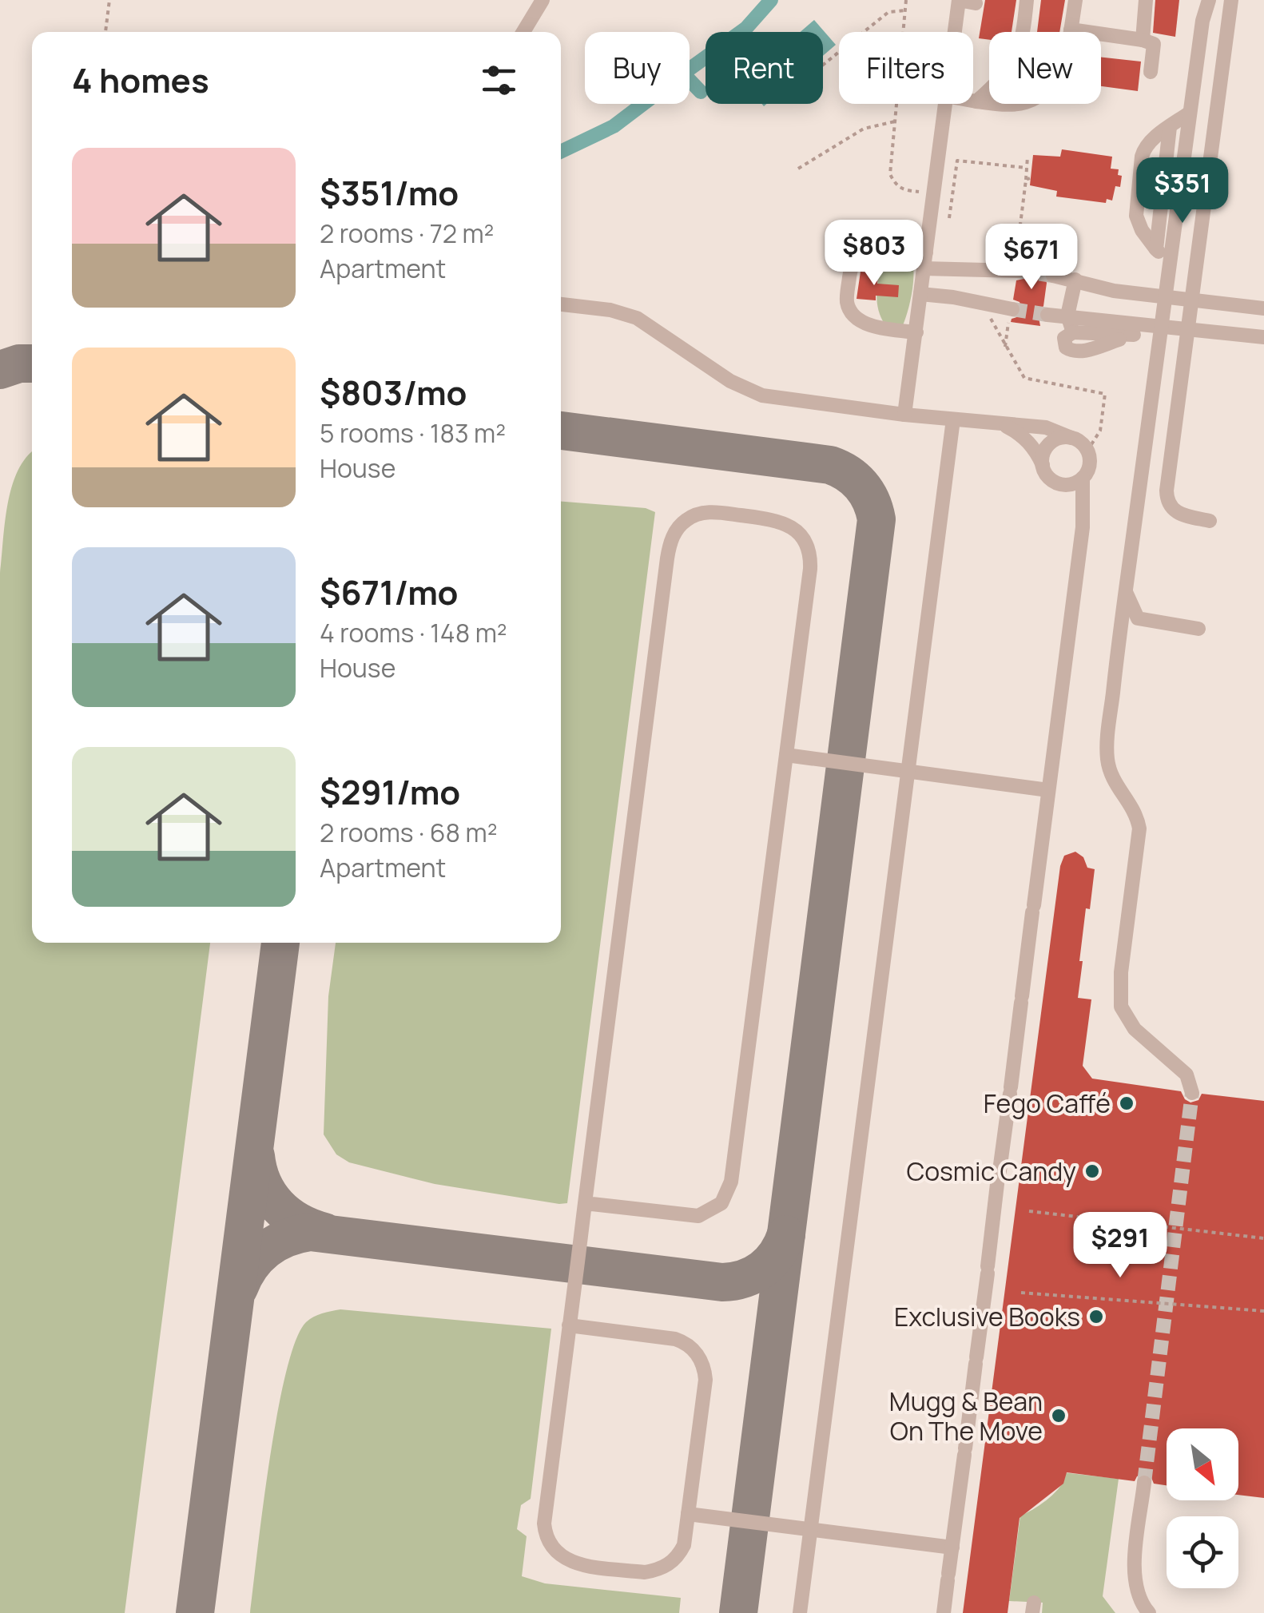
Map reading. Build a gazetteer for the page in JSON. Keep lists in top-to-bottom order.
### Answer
{
  "places": [
    "Fego Caffé",
    "Cosmic Candy",
    "Exclusive Books",
    "Mugg & Bean On The Move"
  ],
  "north": "bottom right",
  "page": {
    "chip": [
      "Buy",
      "Rent",
      "Filters",
      "New"
    ],
    "heading": "4 homes",
    "list": [
      {
        "name": "$351/mo",
        "note": "2 rooms · 72 m² · Apartment"
      },
      {
        "name": "$803/mo",
        "note": "5 rooms · 183 m² · House"
      },
      {
        "name": "$671/mo",
        "note": "4 rooms · 148 m² · House"
      },
      {
        "name": "$291/mo",
        "note": "2 rooms · 68 m² · Apartment"
      }
    ],
    "price": [
      "$351",
      "$803",
      "$671",
      "$291"
    ]
  }
}
